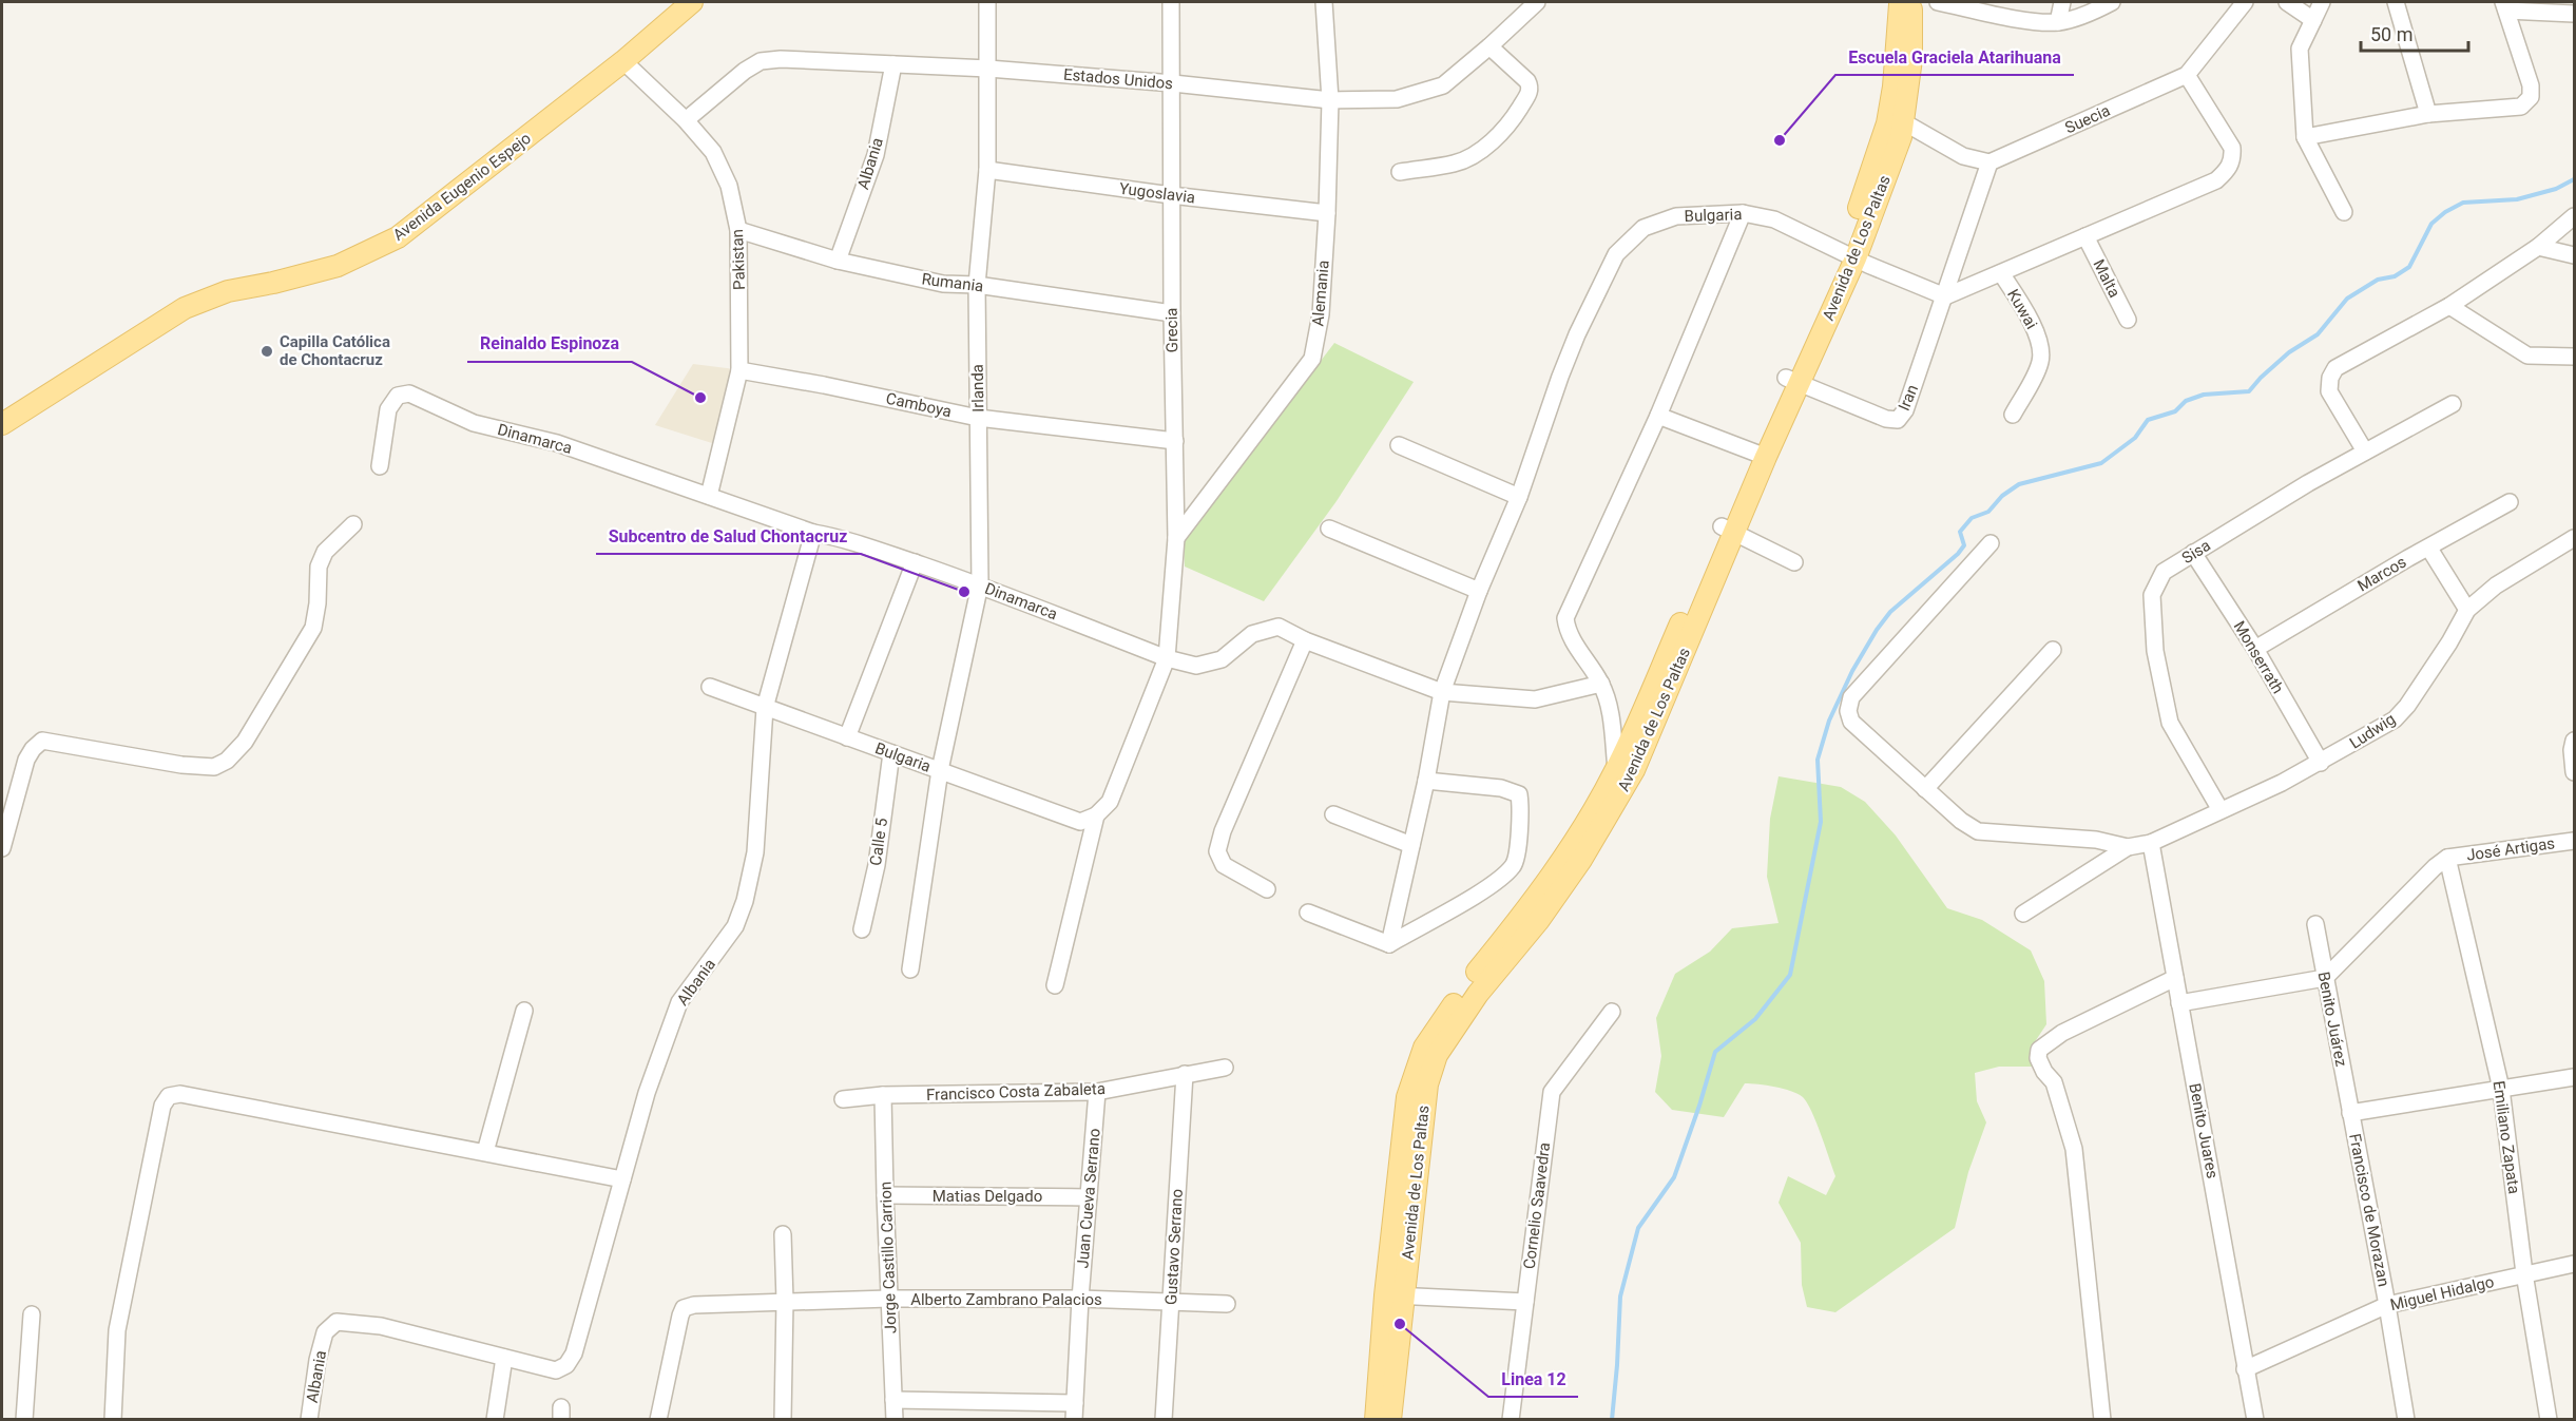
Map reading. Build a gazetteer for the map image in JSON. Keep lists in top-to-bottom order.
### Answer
{
  "streets": {
    "main road": ["Avenida Eugenio Espejo", "Avenida de Los Paltas"],
    "street": [
      "Estados Unidos",
      "Suecia",
      "Albania",
      "Yugoslavia",
      "Bulgaria",
      "Pakistan",
      "Malta",
      "Rumania",
      "Alemania",
      "Kuwai",
      "Grecia",
      "Irlanda",
      "Iran",
      "Camboya",
      "Dinamarca",
      "Sisa",
      "Marcos",
      "Monserrath",
      "Ludwig",
      "Calle 5",
      "José Artigas",
      "Benito Juárez",
      "Francisco Costa Zabaleta",
      "Benito Juares",
      "Emiliano Zapata",
      "Matias Delgado",
      "Juan Cueva Serrano",
      "Cornelio Saavedra",
      "Francisco de Morazan",
      "Gustavo Serrano",
      "Jorge Castillo Carrion",
      "Miguel Hidalgo",
      "Alberto Zambrano Palacios"
    ]
  },
  "crossings": [
    ["Estados Unidos", "Albania"],
    ["Estados Unidos", "Pakistan"],
    ["Estados Unidos", "Alemania"],
    ["Estados Unidos", "Grecia"],
    ["Estados Unidos", "Irlanda"],
    ["Albania", "Bulgaria"],
    ["Albania", "Rumania"],
    ["Albania", "Dinamarca"],
    ["Avenida Eugenio Espejo", "Pakistan"],
    ["Yugoslavia", "Alemania"],
    ["Yugoslavia", "Grecia"],
    ["Yugoslavia", "Irlanda"],
    ["Bulgaria", "Avenida de Los Paltas"],
    ["Bulgaria", "Grecia"],
    ["Bulgaria", "Irlanda"],
    ["Bulgaria", "Iran"],
    ["Bulgaria", "Dinamarca"],
    ["Bulgaria", "Calle 5"],
    ["Avenida de Los Paltas", "Iran"],
    ["Pakistan", "Rumania"],
    ["Pakistan", "Camboya"],
    ["Pakistan", "Dinamarca"],
    ["Rumania", "Grecia"],
    ["Rumania", "Irlanda"],
    ["Alemania", "Grecia"],
    ["Grecia", "Camboya"],
    ["Grecia", "Dinamarca"],
    ["Irlanda", "Camboya"],
    ["Irlanda", "Dinamarca"],
    ["Sisa", "Monserrath"],
    ["Sisa", "Ludwig"],
    ["Marcos", "Monserrath"],
    ["Monserrath", "Ludwig"],
    ["Ludwig", "Benito Juares"],
    ["José Artigas", "Emiliano Zapata"],
    ["Benito Juárez", "Francisco de Morazan"],
    ["Francisco Costa Zabaleta", "Juan Cueva Serrano"],
    ["Francisco Costa Zabaleta", "Gustavo Serrano"],
    ["Francisco Costa Zabaleta", "Jorge Castillo Carrion"],
    ["Benito Juares", "Miguel Hidalgo"],
    ["Emiliano Zapata", "Miguel Hidalgo"],
    ["Matias Delgado", "Juan Cueva Serrano"],
    ["Matias Delgado", "Jorge Castillo Carrion"],
    ["Juan Cueva Serrano", "Alberto Zambrano Palacios"],
    ["Francisco de Morazan", "Miguel Hidalgo"],
    ["Gustavo Serrano", "Alberto Zambrano Palacios"],
    ["Jorge Castillo Carrion", "Alberto Zambrano Palacios"]
  ],
  "places": [
    "Escuela Graciela Atarihuana",
    "Capilla Católica de Chontacruz",
    "Reinaldo Espinoza",
    "Subcentro de Salud Chontacruz",
    "Linea 12"
  ],
  "scale_bar": "50 m"
}
